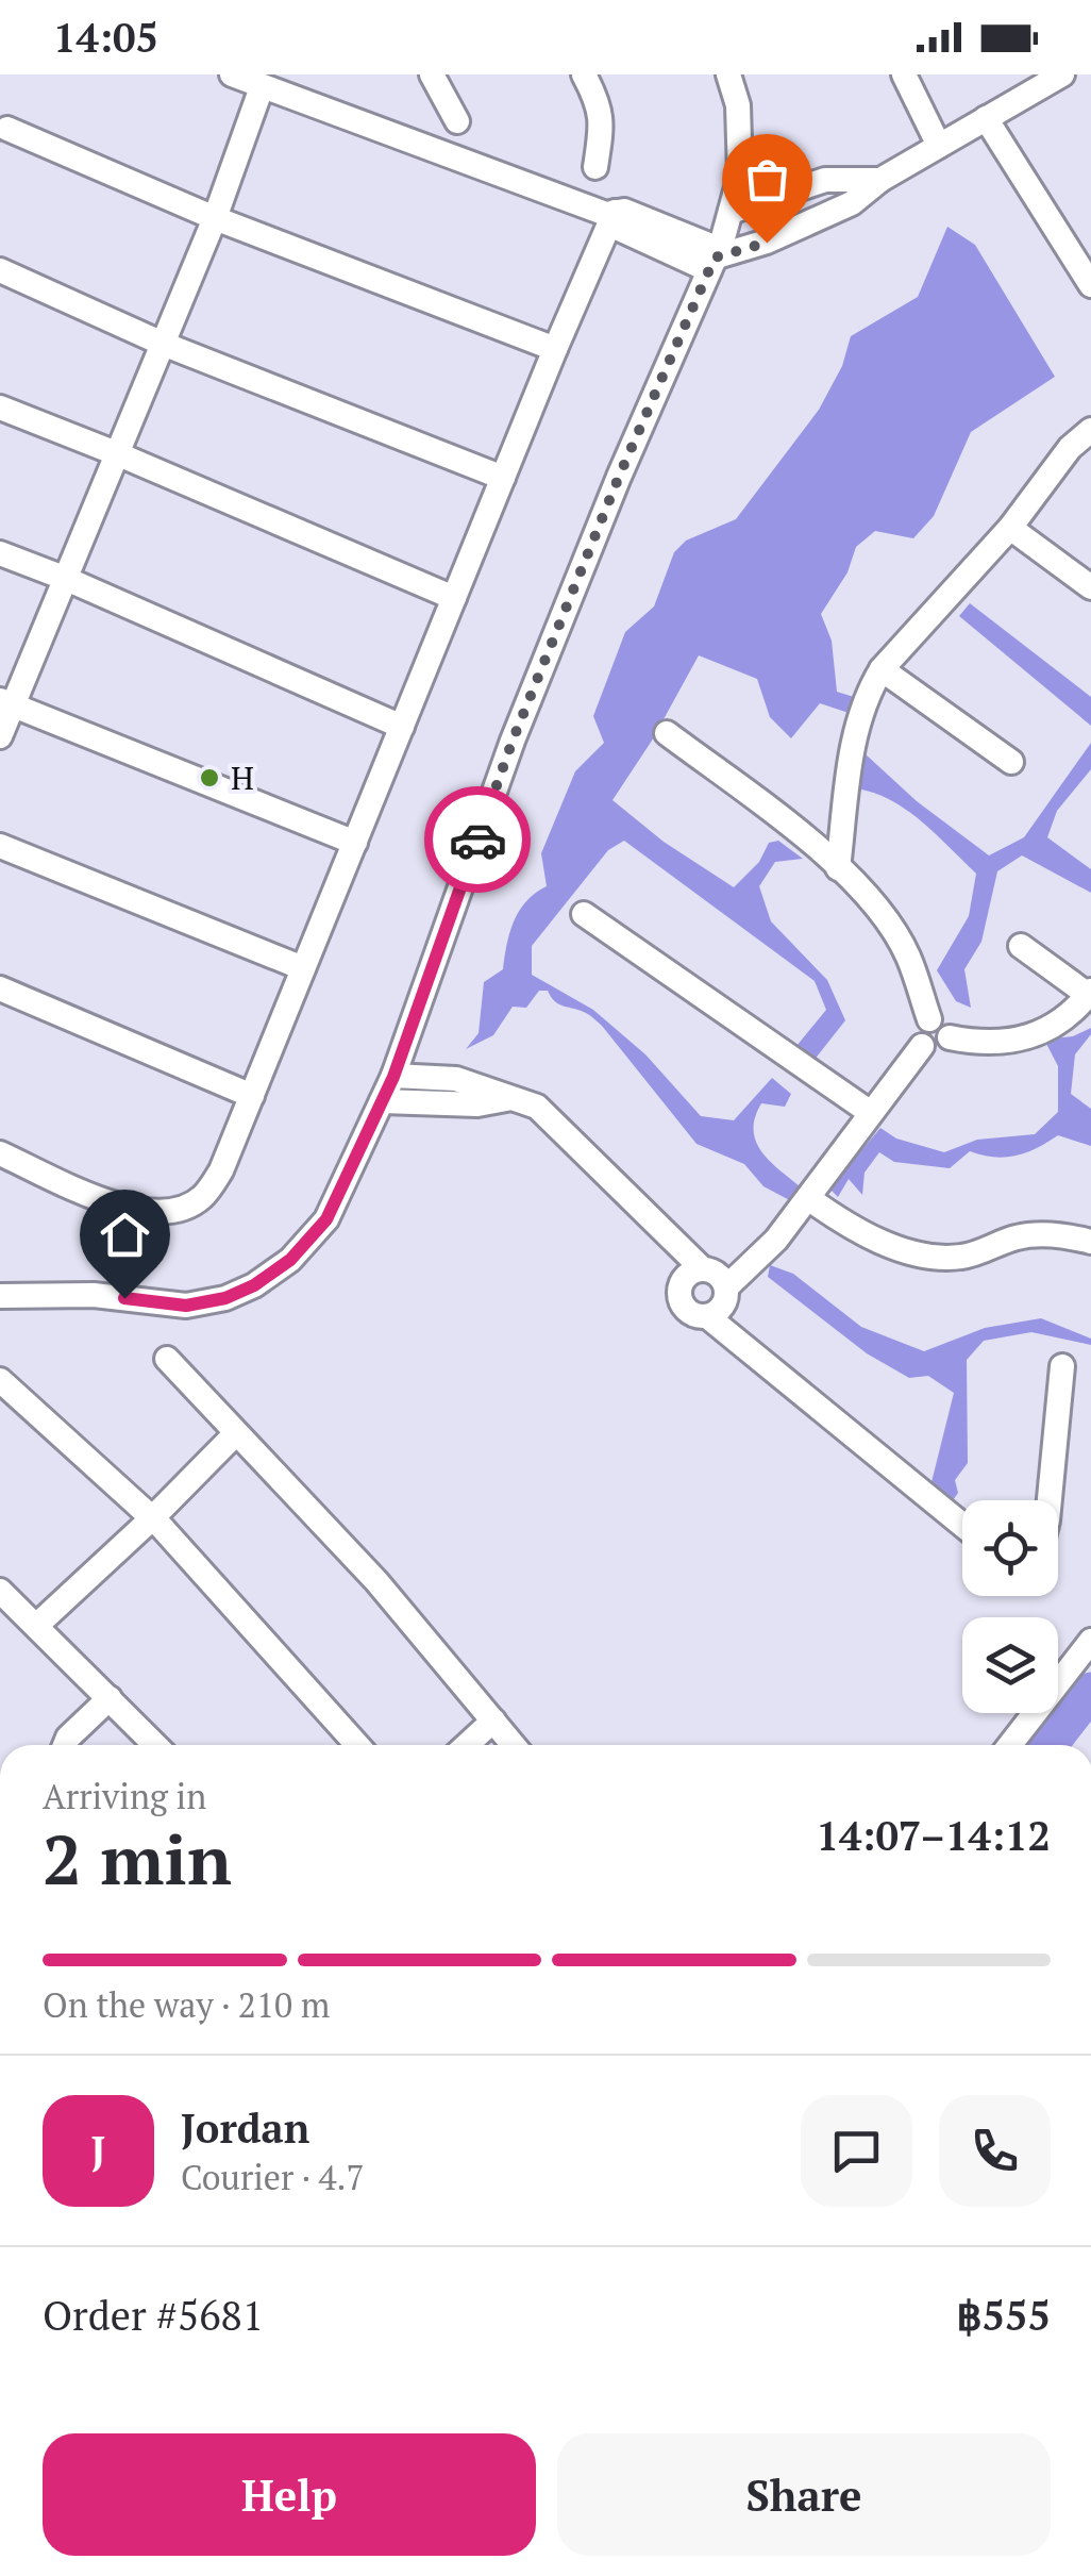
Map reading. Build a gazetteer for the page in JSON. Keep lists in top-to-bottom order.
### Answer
{
  "places": ["H"],
  "page": {
    "status": "14:05",
    "heading": ["2 min", "Arriving in", "14:07–14:12"],
    "panel": [
      "Jordan",
      "Courier · 4.7",
      "Order #5681",
      "฿555"
    ],
    "bar": "On the way · 210 m",
    "round": "J",
    "buttons": ["Help", "Share"]
  }
}
